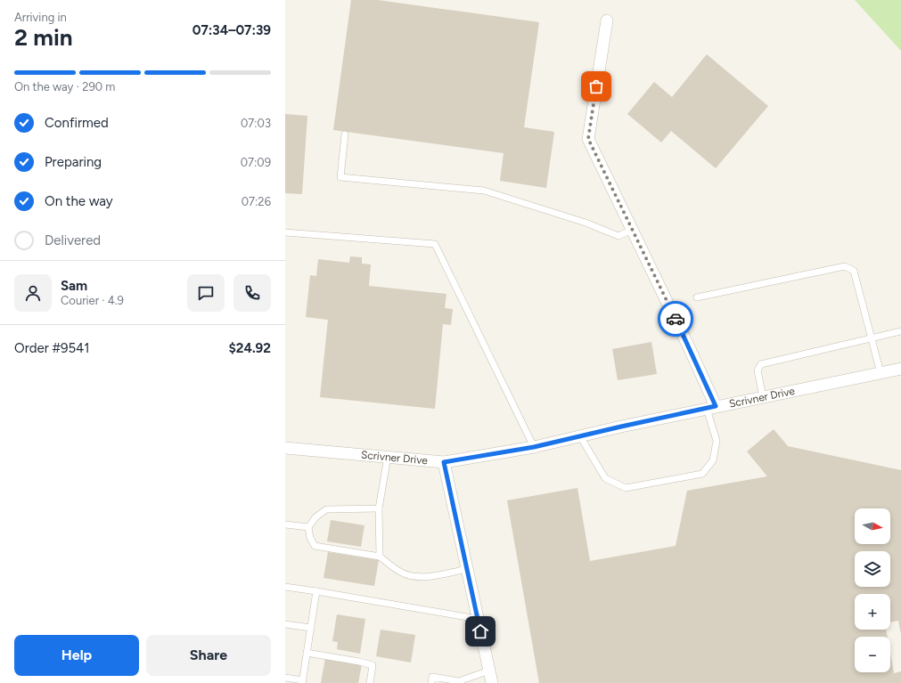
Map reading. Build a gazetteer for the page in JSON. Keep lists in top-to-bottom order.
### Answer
{
  "streets": {
    "street": ["Scrivner Drive"]
  },
  "north": "right",
  "page": {
    "heading": ["2 min", "Arriving in", "07:34–07:39"],
    "panel": [
      "Sam",
      "Courier · 4.9",
      "Order #9541",
      "$24.92"
    ],
    "bar": "On the way · 290 m",
    "list": [
      ["Confirmed", "07:03"],
      ["Preparing", "07:09"],
      ["On the way", "07:26"],
      "Delivered"
    ],
    "map_buttons": ["+", "−"],
    "buttons": ["Help", "Share"]
  }
}
